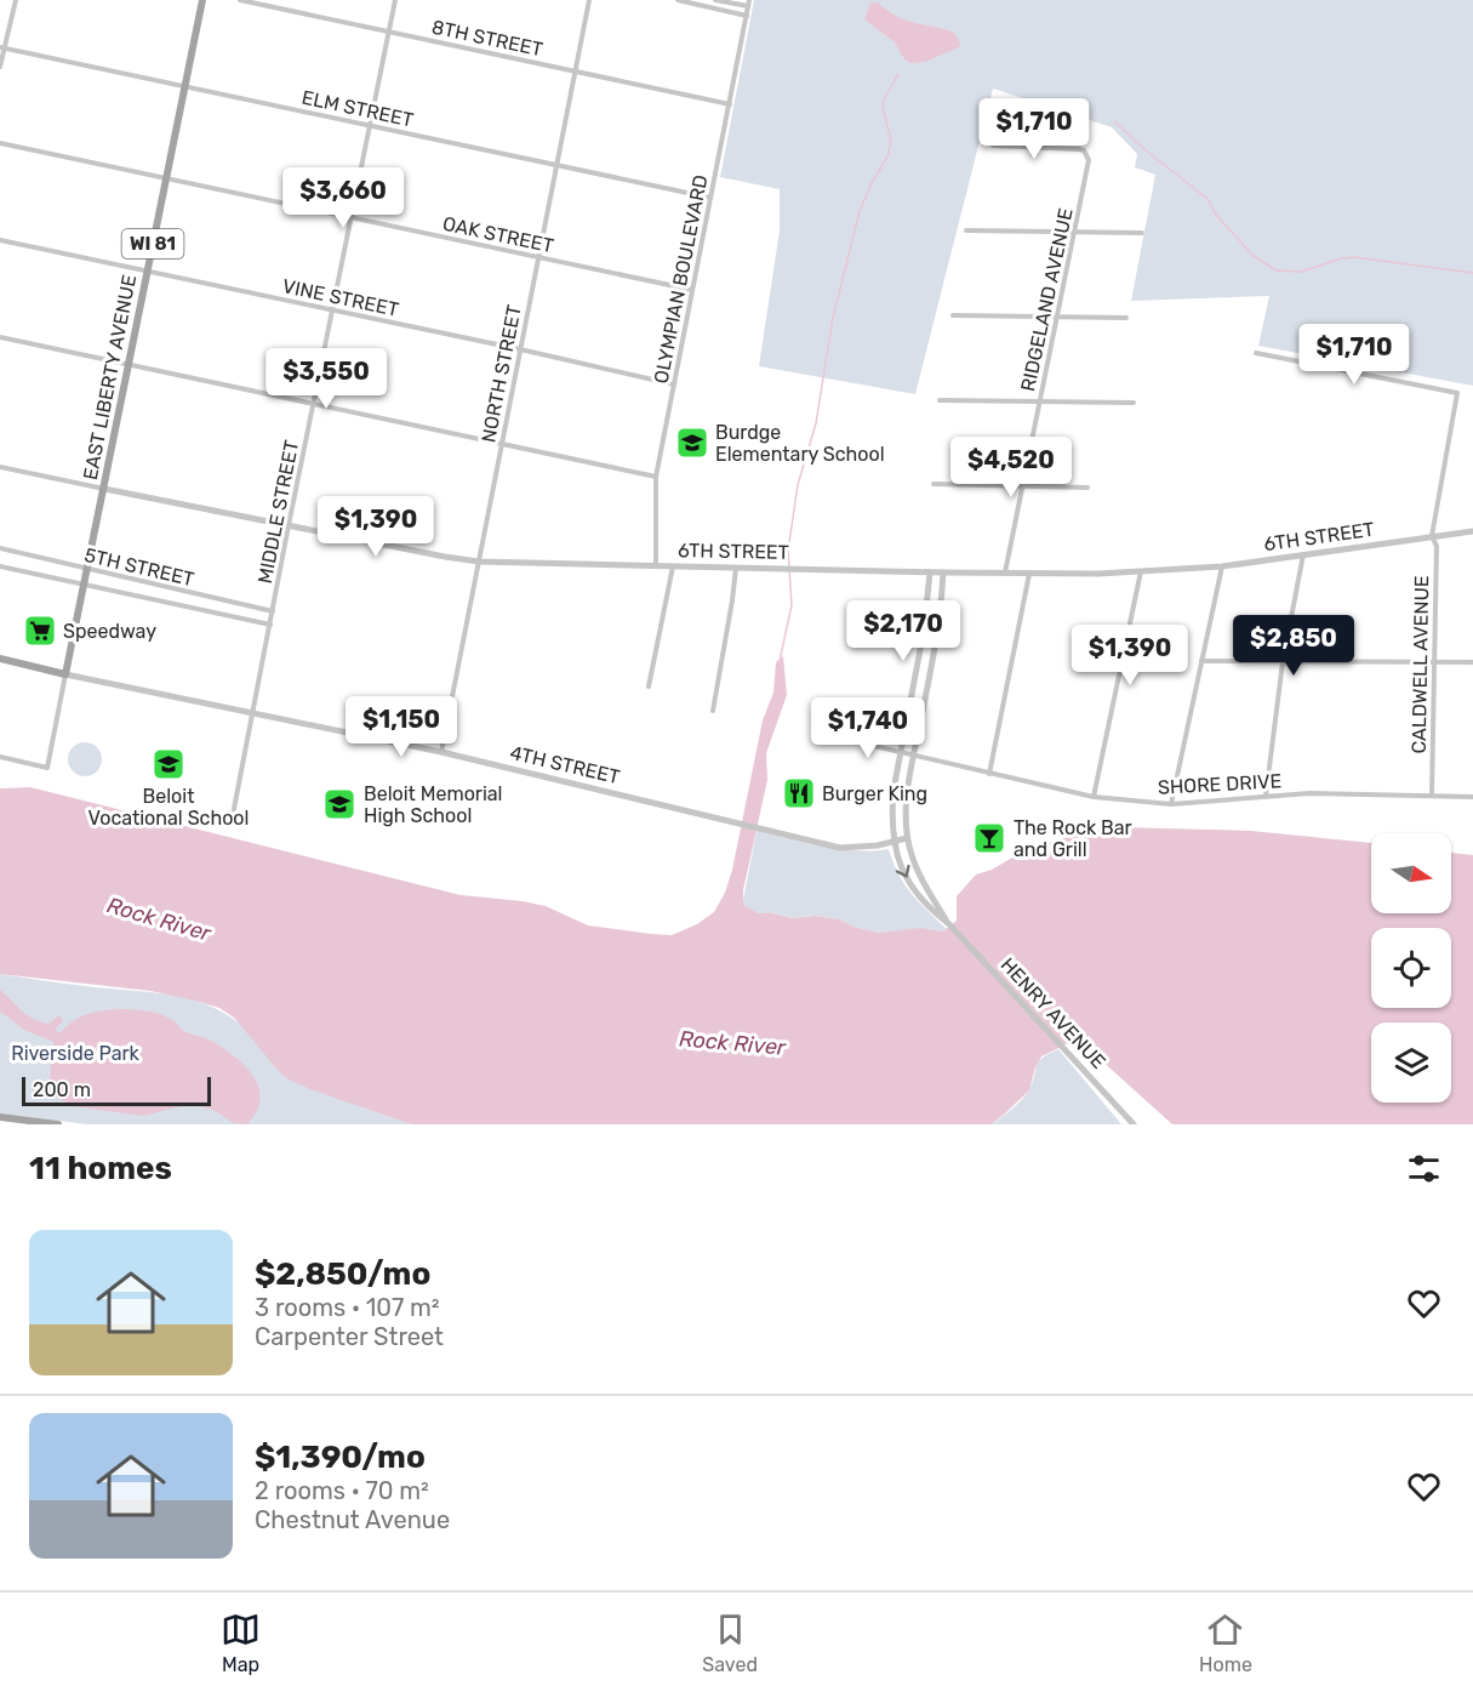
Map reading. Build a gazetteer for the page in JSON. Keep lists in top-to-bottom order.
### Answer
{
  "streets": {
    "main road": ["WI 81", "EAST LIBERTY AVENUE", "4TH STREET"],
    "street": [
      "8TH STREET",
      "ELM STREET",
      "OAK STREET",
      "OLYMPIAN BOULEVARD",
      "VINE STREET",
      "RIDGELAND AVENUE",
      "NORTH STREET",
      "MIDDLE STREET",
      "6TH STREET",
      "5TH STREET",
      "CALDWELL AVENUE",
      "SHORE DRIVE",
      "HENRY AVENUE"
    ]
  },
  "crossings": [
    ["8TH STREET", "OLYMPIAN BOULEVARD"],
    ["8TH STREET", "NORTH STREET"],
    ["8TH STREET", "MIDDLE STREET"],
    ["ELM STREET", "OLYMPIAN BOULEVARD"],
    ["ELM STREET", "NORTH STREET"],
    ["ELM STREET", "EAST LIBERTY AVENUE"],
    ["ELM STREET", "MIDDLE STREET"],
    ["OAK STREET", "OLYMPIAN BOULEVARD"],
    ["OAK STREET", "NORTH STREET"],
    ["OAK STREET", "EAST LIBERTY AVENUE"],
    ["OAK STREET", "MIDDLE STREET"],
    ["OLYMPIAN BOULEVARD", "VINE STREET"],
    ["OLYMPIAN BOULEVARD", "6TH STREET"],
    ["VINE STREET", "NORTH STREET"],
    ["VINE STREET", "EAST LIBERTY AVENUE"],
    ["VINE STREET", "MIDDLE STREET"],
    ["RIDGELAND AVENUE", "6TH STREET"],
    ["NORTH STREET", "6TH STREET"],
    ["NORTH STREET", "4TH STREET"],
    ["EAST LIBERTY AVENUE", "6TH STREET"],
    ["EAST LIBERTY AVENUE", "5TH STREET"],
    ["EAST LIBERTY AVENUE", "4TH STREET"],
    ["MIDDLE STREET", "6TH STREET"],
    ["MIDDLE STREET", "5TH STREET"],
    ["MIDDLE STREET", "4TH STREET"],
    ["6TH STREET", "CALDWELL AVENUE"],
    ["CALDWELL AVENUE", "SHORE DRIVE"]
  ],
  "water": ["Rock River"],
  "parks": ["Riverside Park"],
  "places": {
    "school or university": ["Burdge Elementary School", "Beloit Vocational School", "Beloit Memorial High School"],
    "supermarket": ["Speedway"],
    "restaurant": ["Burger King"],
    "bar": ["The Rock Bar and Grill"]
  },
  "scale_bar": "200 m",
  "north": "right",
  "page": {
    "price": [
      "$1,710",
      "$3,660",
      "$1,710",
      "$3,550",
      "$4,520",
      "$1,390",
      "$2,170",
      "$2,850",
      "$1,390",
      "$1,150",
      "$1,740"
    ],
    "scale": "200 m",
    "heading": "11 homes",
    "list": [
      {
        "name": "$2,850/mo",
        "note": "3 rooms · 107 m² · Carpenter Street"
      },
      {
        "name": "$1,390/mo",
        "note": "2 rooms · 70 m² · Chestnut Avenue"
      }
    ],
    "tabs": ["Map", "Saved", "Home"]
  }
}
